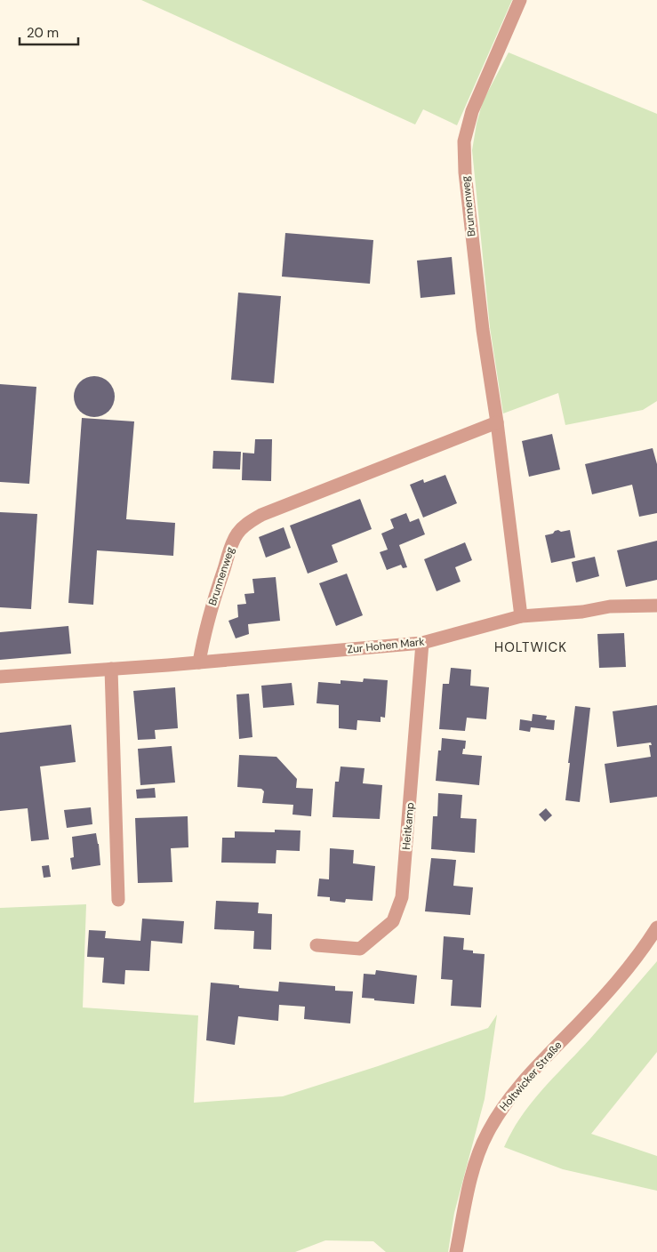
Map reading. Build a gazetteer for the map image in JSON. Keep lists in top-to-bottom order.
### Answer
{
  "streets": {
    "street": [
      "Brunnenweg",
      "Zur Hohen Mark",
      "Heitkamp",
      "Holtwicker Straße"
    ]
  },
  "crossings": [
    ["Brunnenweg", "Zur Hohen Mark"],
    ["Zur Hohen Mark", "Heitkamp"]
  ],
  "districts": ["HOLTWICK"],
  "scale_bar": "20 m"
}
